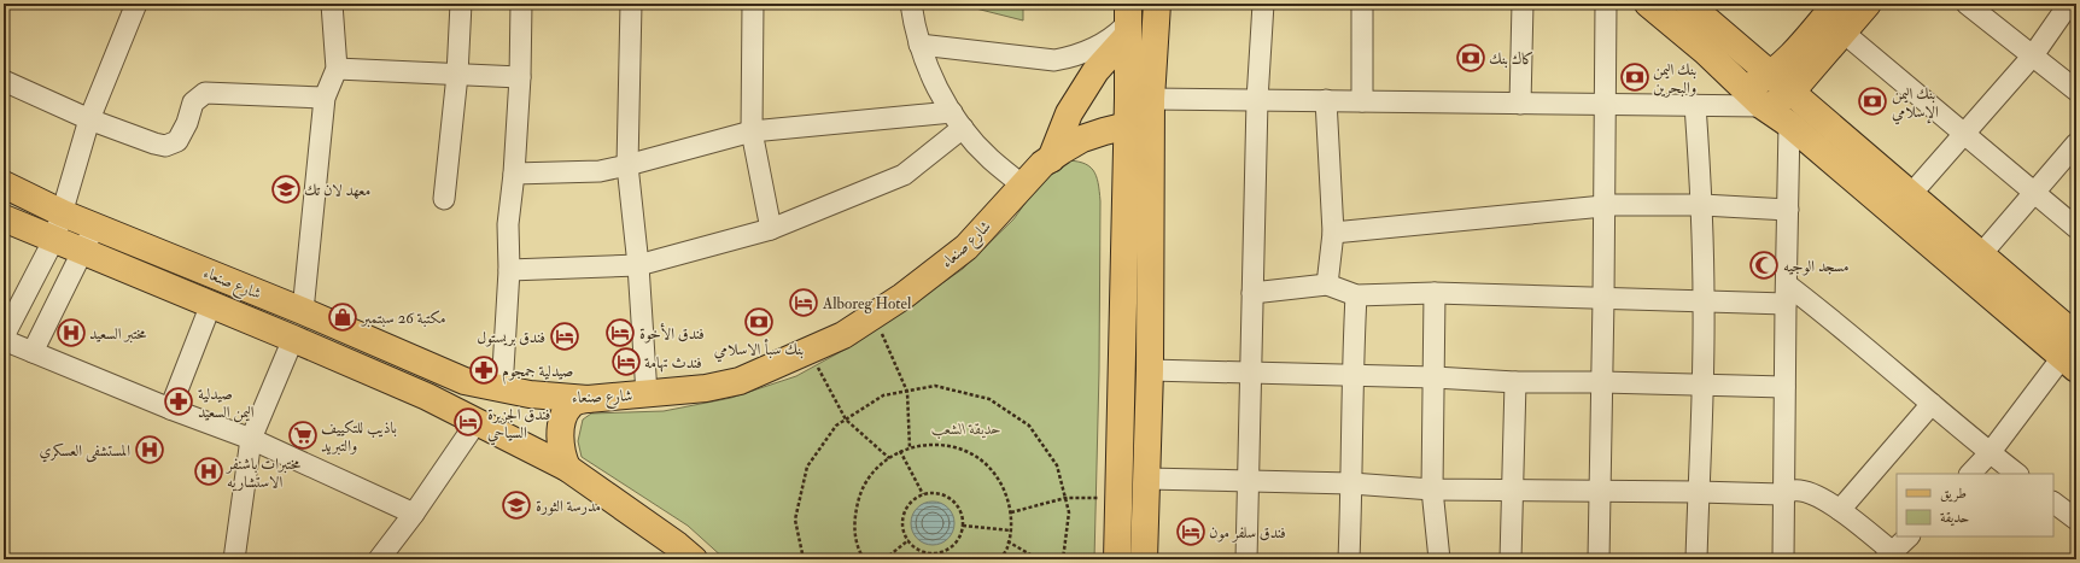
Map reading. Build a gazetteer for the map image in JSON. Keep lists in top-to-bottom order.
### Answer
{
  "streets": {
    "main road": ["شارع صنعاء"]
  },
  "parks": ["حديقة الشعب"],
  "places": {
    "bank": [
      "كاك بنك",
      "بنك اليمن والبحرين",
      "بنك اليمن الإسلامي",
      "بنك سبأ الاسلامي"
    ],
    "school or university": ["معهد لان تك", "مدرسة الثورة"],
    "mosque": ["مسجد الوجيه"],
    "hotel": [
      "Alboreg Hotel",
      "فندق الأخوة",
      "فندق بريستول",
      "فندث تهامة",
      "فندق الجزيرة السياحي",
      "فندق سلفر مون"
    ],
    "shop": ["مكتبة 26 سبتمبر"],
    "hospital": ["مختبر السعيد", "المستشفى العسكري", "مختبرات باشنفر الاستشاريه"],
    "pharmacy": ["صيدلية جمجوم", "صيدلية اليمن السعيد"],
    "supermarket": ["باذيب للتكييف والتبريد"]
  },
  "legend": ["طريق", "حديقة"]
}
